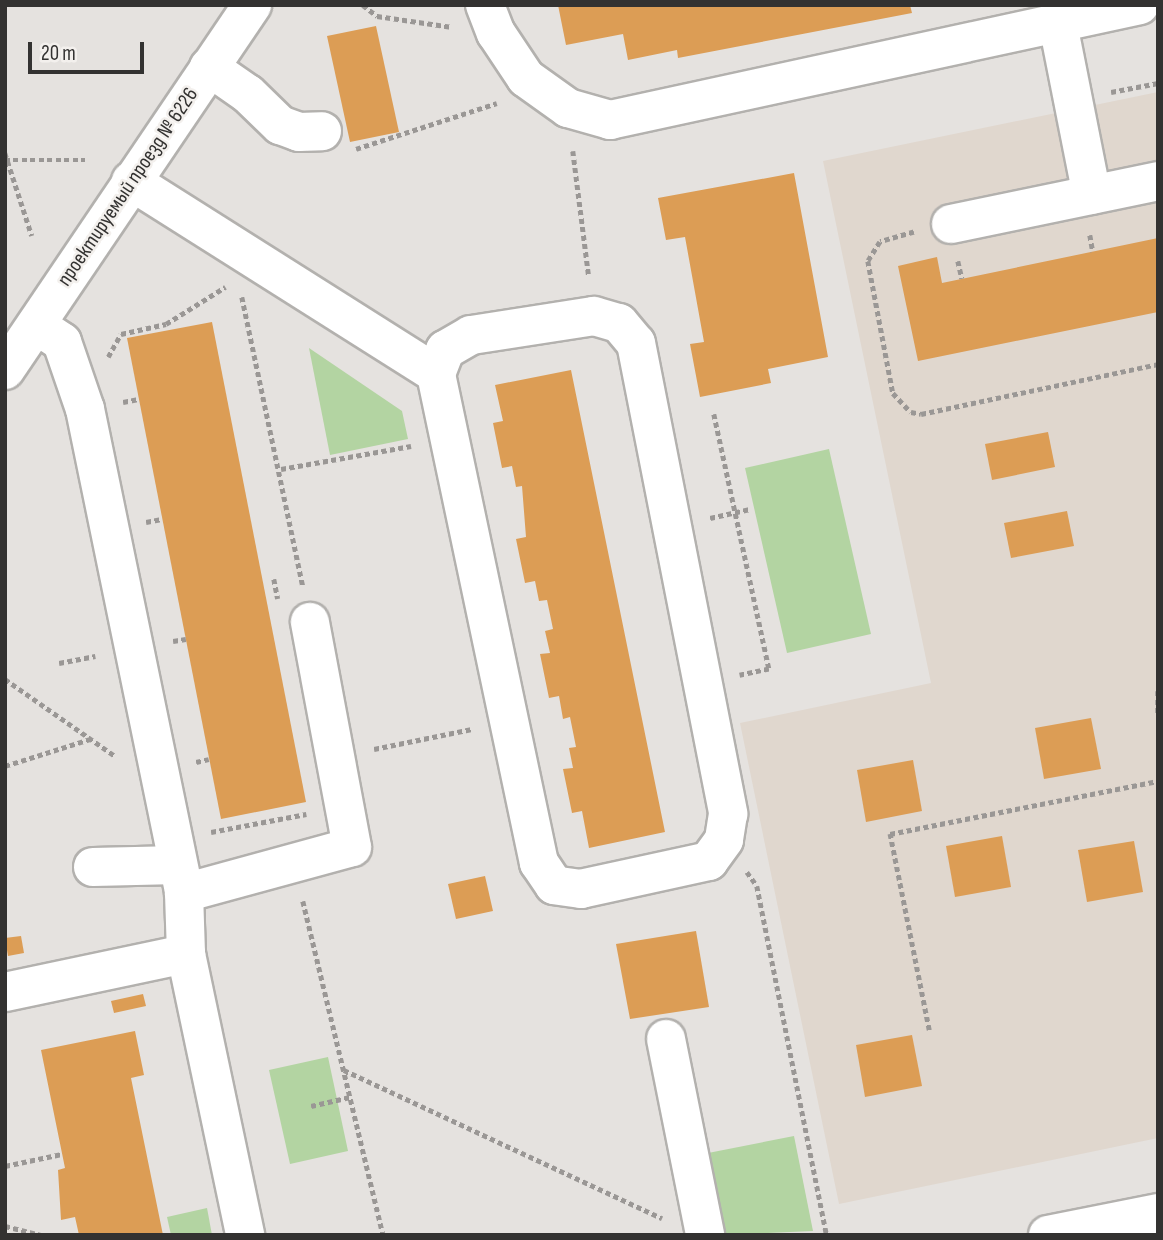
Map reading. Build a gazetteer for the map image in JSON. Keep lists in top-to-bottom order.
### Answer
{
  "streets": {
    "street": ["проектируемый проезд № 6226"]
  },
  "scale_bar": "20 m"
}
